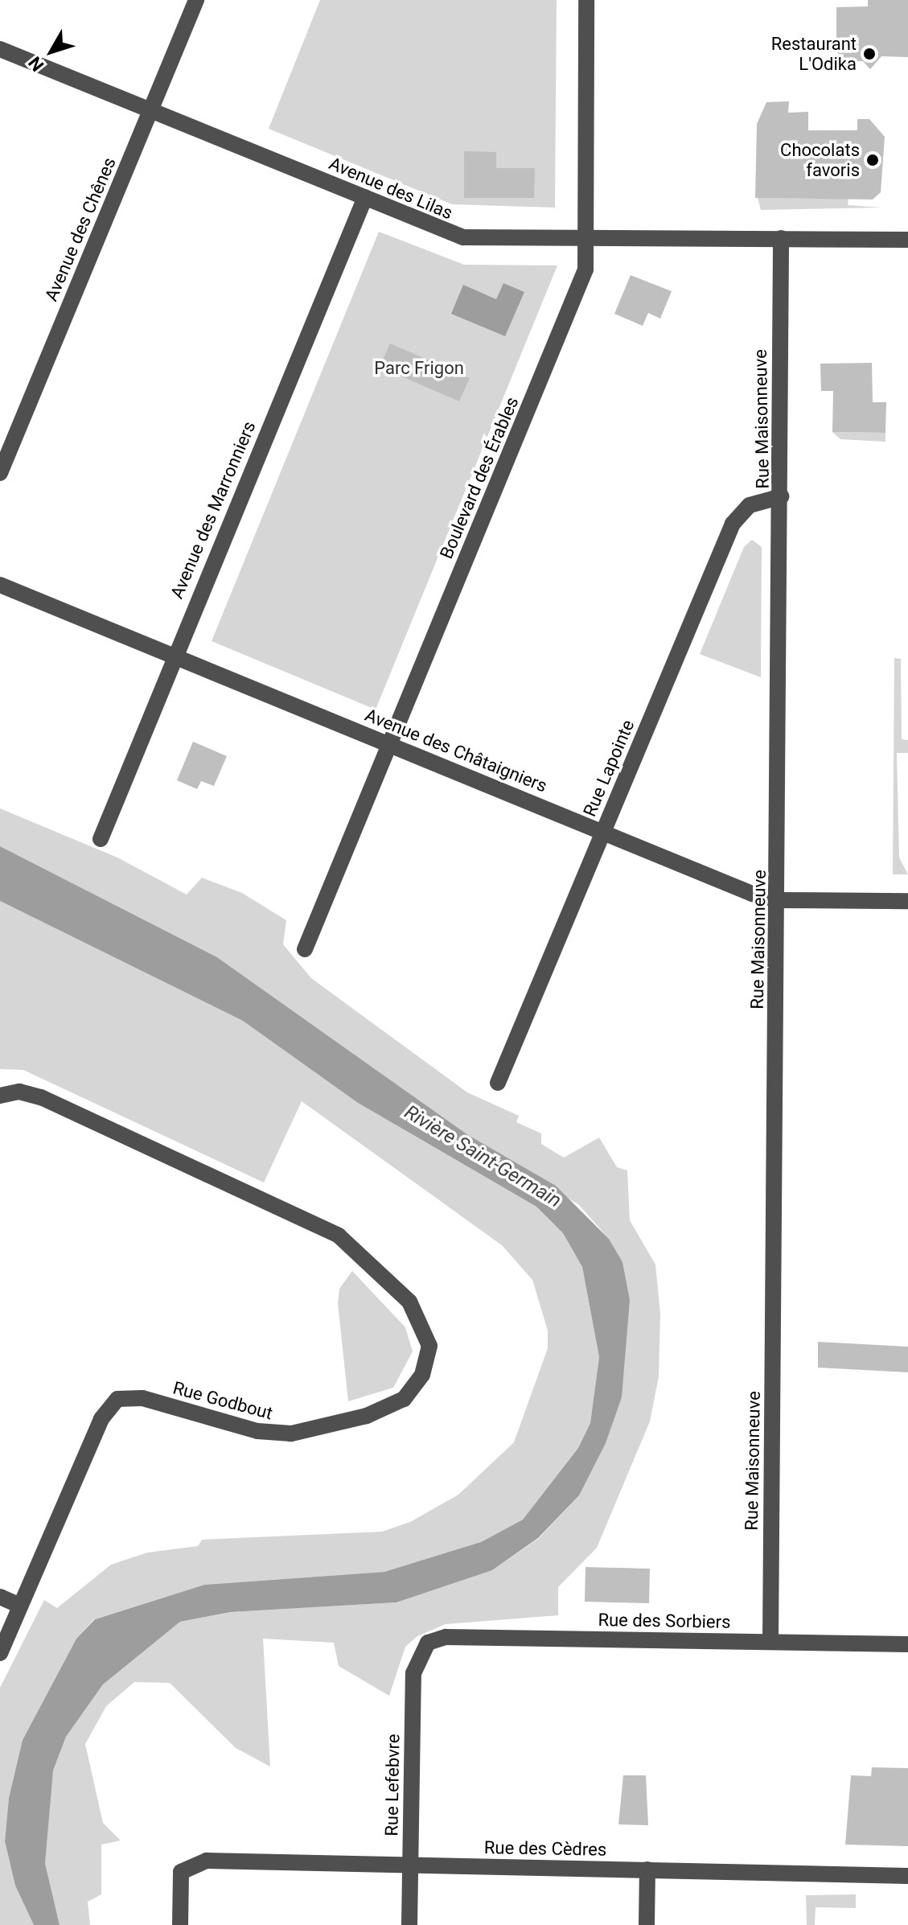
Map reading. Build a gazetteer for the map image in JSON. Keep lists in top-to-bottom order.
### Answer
{
  "streets": {
    "street": [
      "Avenue des Lilas",
      "Avenue des Chênes",
      "Rue Maisonneuve",
      "Boulevard des Érables",
      "Avenue des Marronniers",
      "Avenue des Châtaigniers",
      "Rue Lapointe",
      "Rue Godbout",
      "Rue des Sorbiers",
      "Rue Lefebvre",
      "Rue des Cèdres"
    ]
  },
  "crossings": [
    ["Avenue des Lilas", "Avenue des Chênes"],
    ["Avenue des Lilas", "Rue Maisonneuve"],
    ["Avenue des Lilas", "Boulevard des Érables"],
    ["Avenue des Lilas", "Avenue des Marronniers"],
    ["Rue Maisonneuve", "Avenue des Châtaigniers"],
    ["Rue Maisonneuve", "Rue Lapointe"],
    ["Rue Maisonneuve", "Rue des Sorbiers"],
    ["Boulevard des Érables", "Avenue des Châtaigniers"],
    ["Avenue des Marronniers", "Avenue des Châtaigniers"],
    ["Avenue des Châtaigniers", "Rue Lapointe"],
    ["Rue des Sorbiers", "Rue Lefebvre"],
    ["Rue Lefebvre", "Rue des Cèdres"]
  ],
  "water": ["Rivière Saint-Germain"],
  "parks": ["Parc Frigon"],
  "places": ["Restaurant L'Odika", "Chocolats favoris"],
  "north": "bottom left"
}
